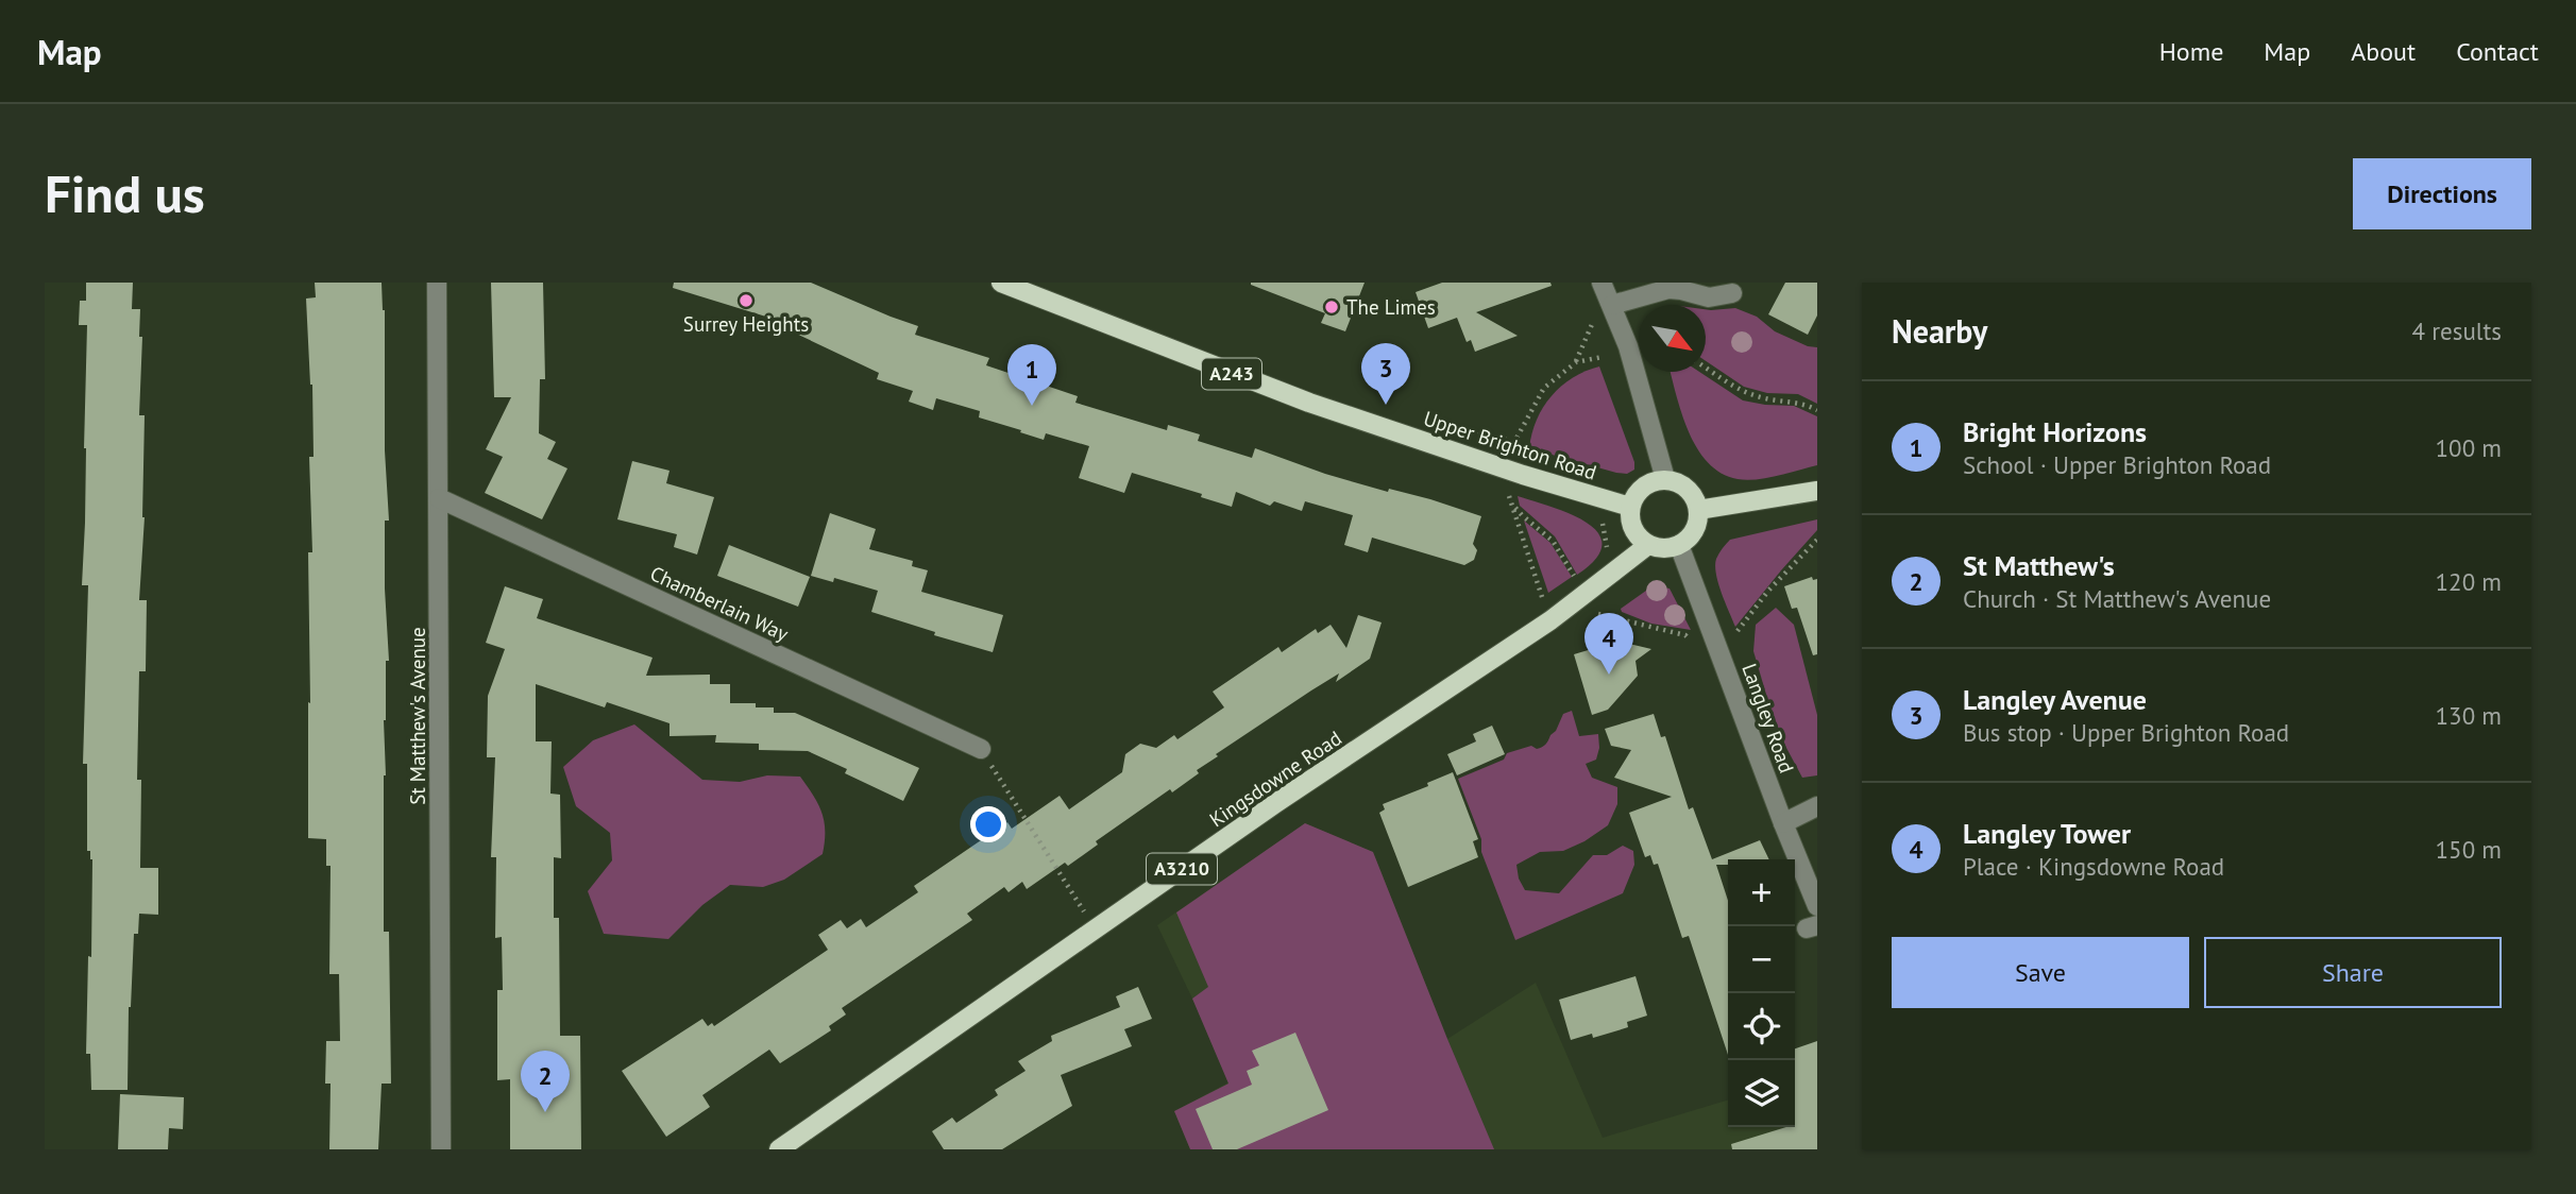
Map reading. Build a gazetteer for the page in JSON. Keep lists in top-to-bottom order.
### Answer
{
  "streets": {
    "main road": [
      "A243",
      "Upper Brighton Road",
      "Kingsdowne Road",
      "A3210"
    ],
    "street": ["Chamberlain Way", "St Matthew's Avenue", "Langley Road"]
  },
  "crossings": [
    ["Upper Brighton Road", "Langley Road"],
    ["Upper Brighton Road", "Kingsdowne Road"],
    ["Chamberlain Way", "St Matthew's Avenue"],
    ["Langley Road", "Kingsdowne Road"]
  ],
  "places": ["Surrey Heights", "The Limes"],
  "north": "bottom right",
  "page": {
    "header": "Map",
    "nav": [
      "Home",
      "Map",
      "About",
      "Contact"
    ],
    "buttons": [
      "Directions",
      ["Save", "Share"]
    ],
    "title": "Find us",
    "heading": ["Nearby", "4 results"],
    "pins": [
      "3",
      "1",
      "4",
      "2"
    ],
    "list": [
      {
        "mark": "1",
        "name": "Bright Horizons",
        "note": "School · Upper Brighton Road",
        "value": "100 m"
      },
      {
        "mark": "2",
        "name": "St Matthew's",
        "note": "Church · St Matthew's Avenue",
        "value": "120 m"
      },
      {
        "mark": "3",
        "name": "Langley Avenue",
        "note": "Bus stop · Upper Brighton Road",
        "value": "130 m"
      },
      {
        "mark": "4",
        "name": "Langley Tower",
        "note": "Place · Kingsdowne Road",
        "value": "150 m"
      }
    ],
    "map_buttons": ["+", "−"]
  }
}
